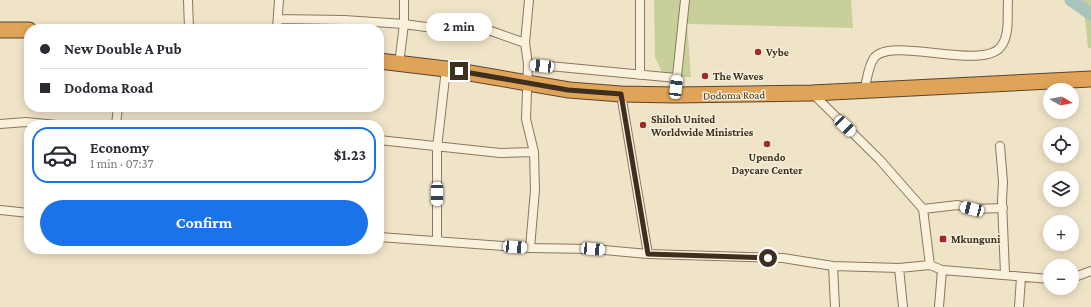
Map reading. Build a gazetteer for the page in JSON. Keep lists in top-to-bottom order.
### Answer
{
  "streets": {
    "highway": ["Dodoma Road"]
  },
  "places": {
    "other": [
      "Vybe",
      "The Waves",
      "Shiloh United Worldwide Ministries",
      "Upendo Daycare Center"
    ],
    "transit": ["Mkunguni"]
  },
  "north": "right",
  "page": {
    "bubble": "2 min",
    "banner": ["New Double A Pub", "Dodoma Road"],
    "map_buttons": ["+", "−"],
    "list": [
      {
        "name": "Economy",
        "note": "1 min · 07:37",
        "value": "$1.23"
      }
    ],
    "buttons": "Confirm"
  }
}
